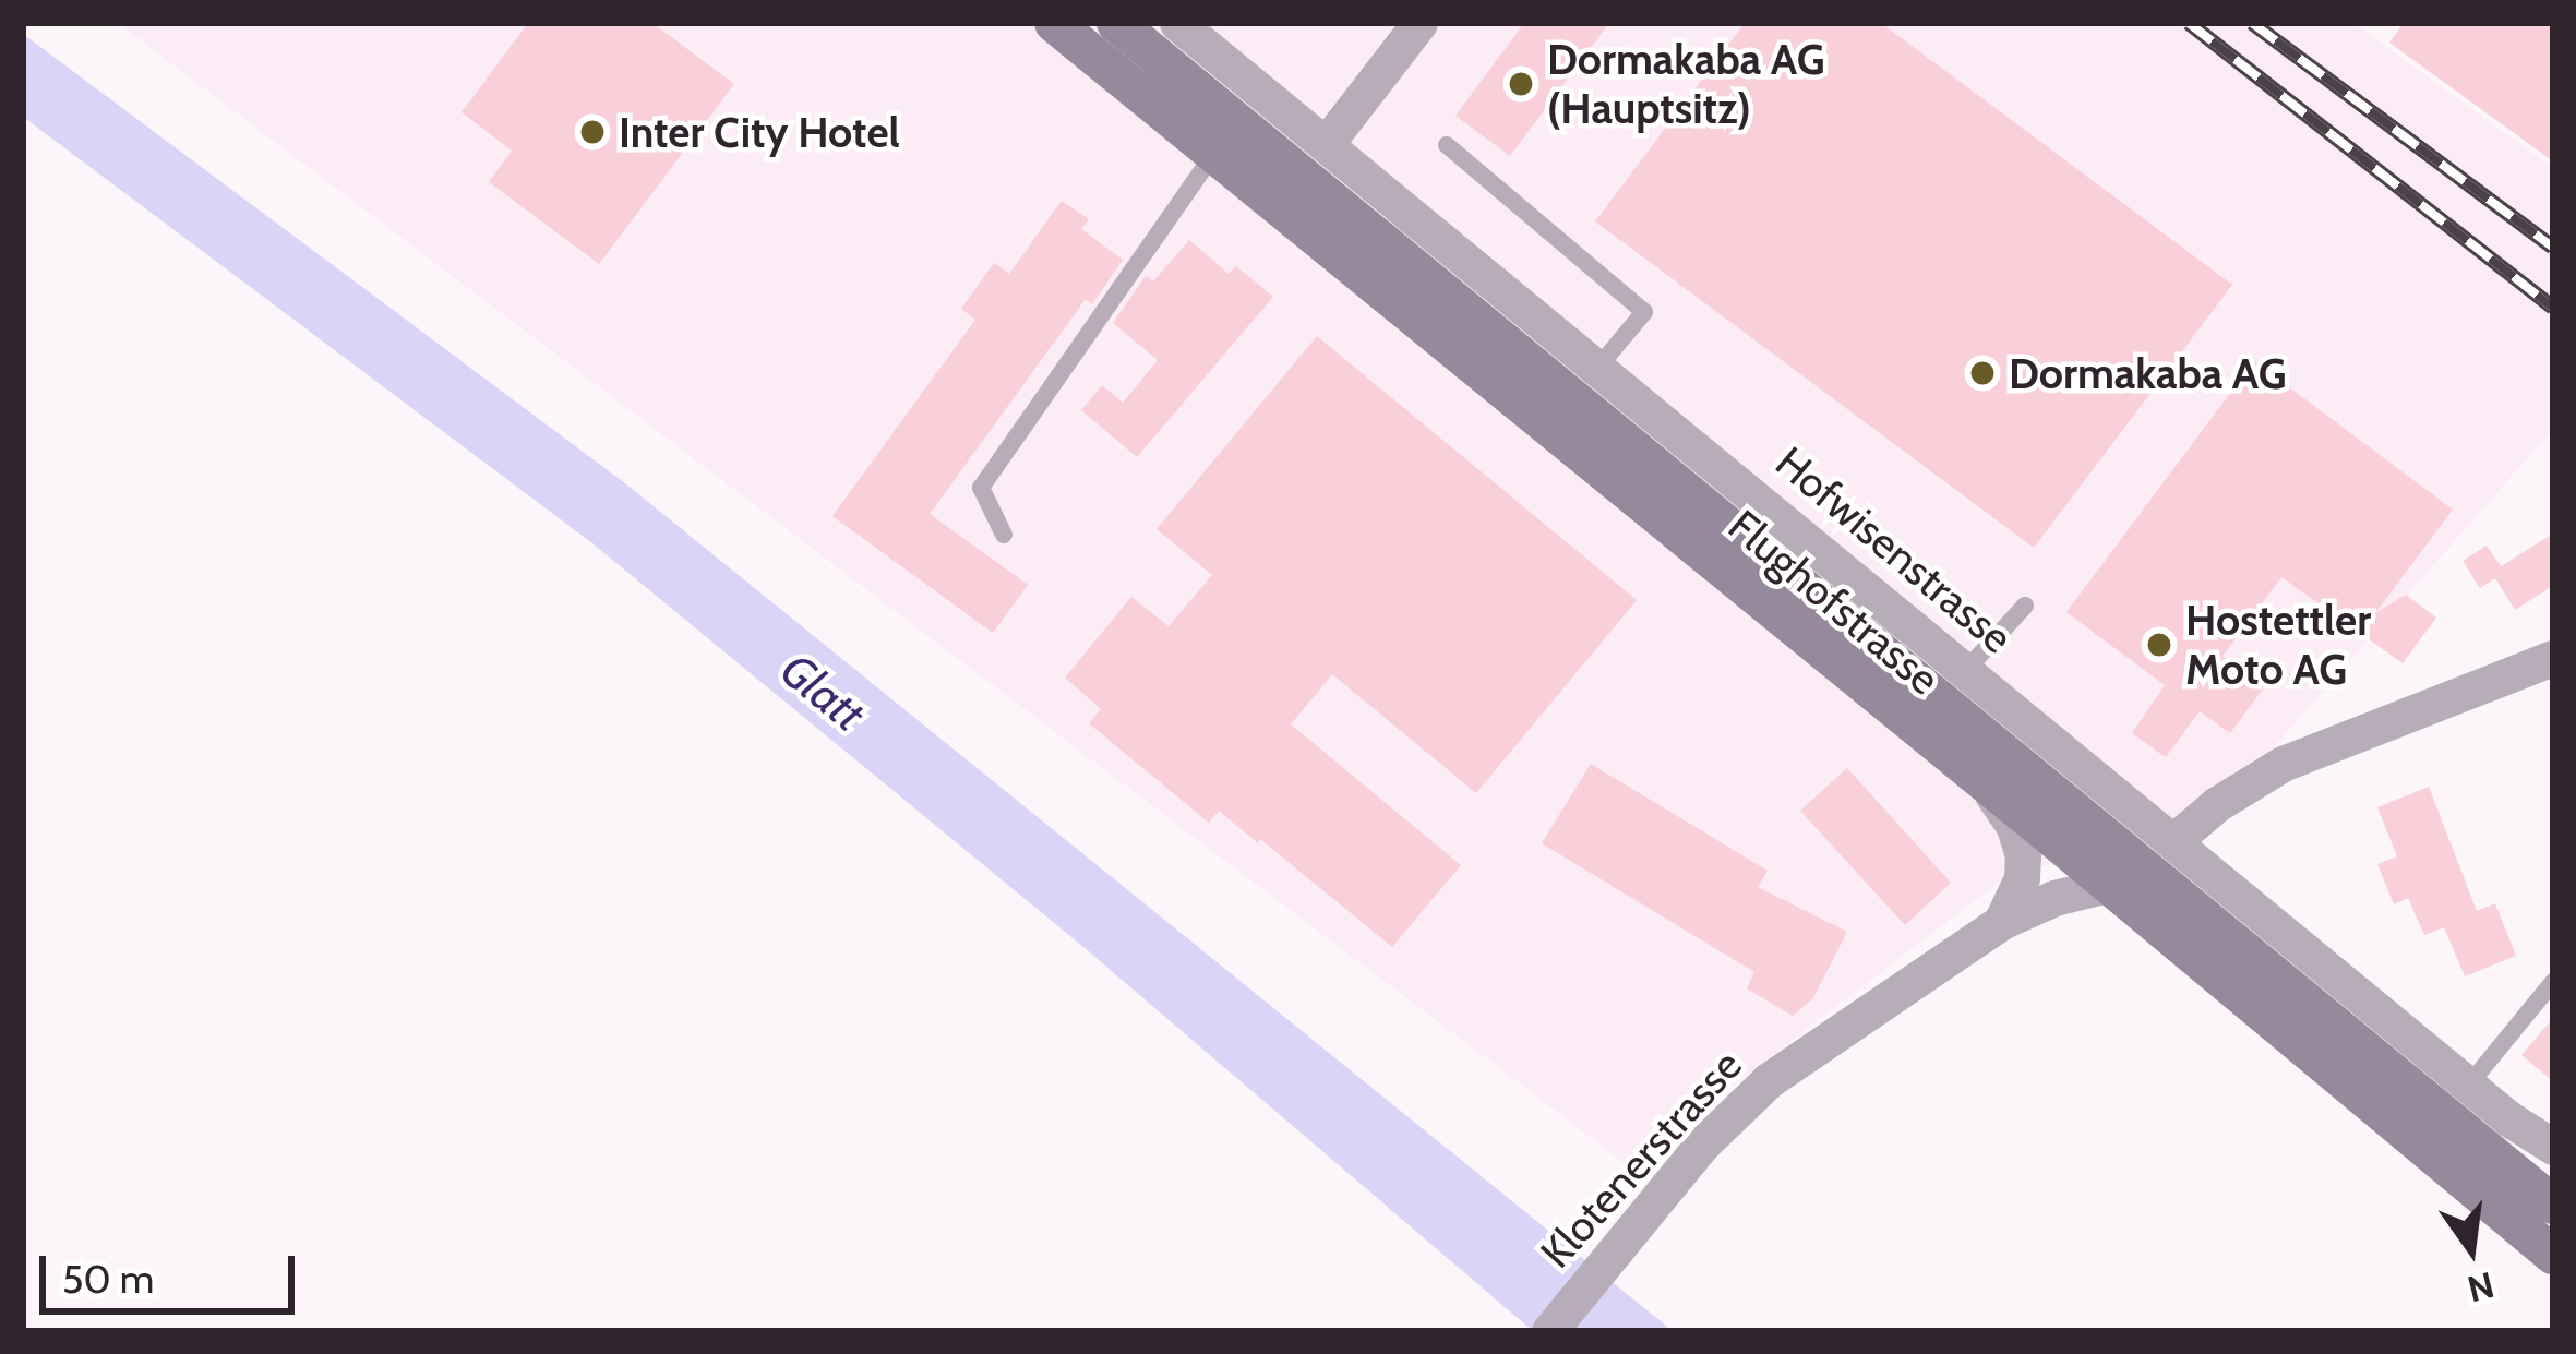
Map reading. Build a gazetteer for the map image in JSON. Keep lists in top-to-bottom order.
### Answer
{
  "streets": {
    "main road": ["Flughofstrasse"],
    "street": ["Hofwisenstrasse", "Klotenerstrasse"]
  },
  "crossings": [
    ["Flughofstrasse", "Klotenerstrasse"]
  ],
  "water": ["Glatt"],
  "places": [
    "Dormakaba AG (Hauptsitz)",
    "Inter City Hotel",
    "Dormakaba AG",
    "Hostettler Moto AG"
  ],
  "scale_bar": "50 m",
  "north": "bottom"
}
